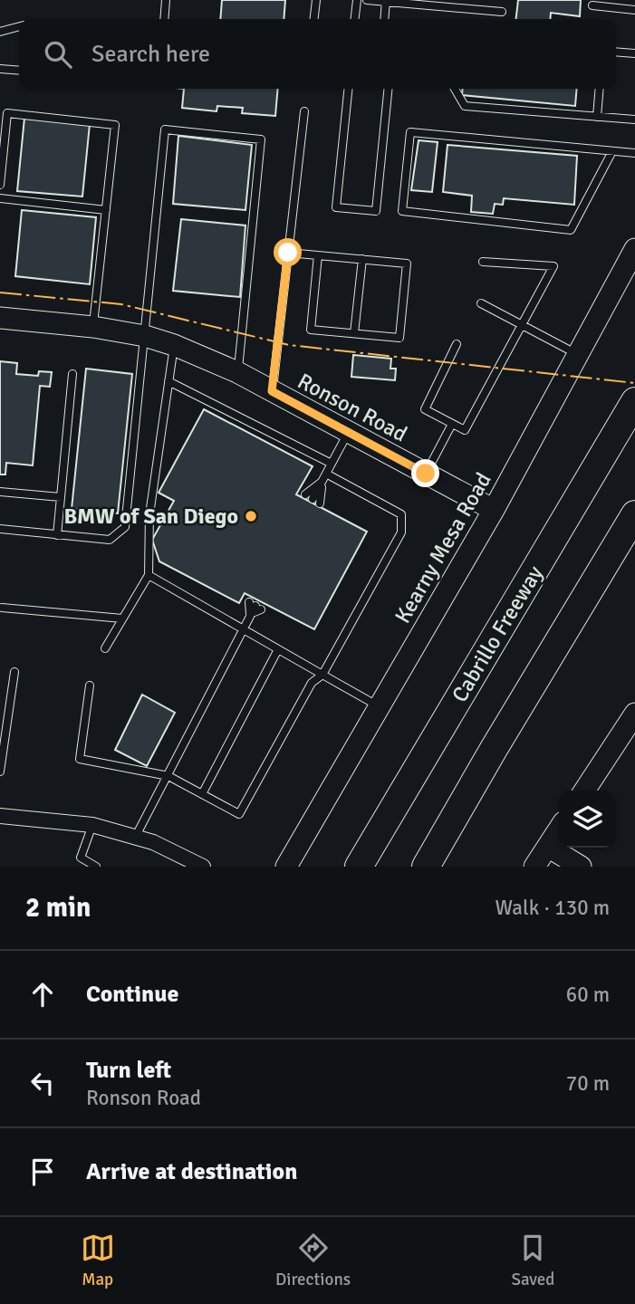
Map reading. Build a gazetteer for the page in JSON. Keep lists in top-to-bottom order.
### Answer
{
  "streets": {
    "highway": ["Cabrillo Freeway"],
    "street": ["Ronson Road", "Kearny Mesa Road"]
  },
  "crossings": [
    ["Ronson Road", "Kearny Mesa Road"]
  ],
  "places": ["BMW of San Diego"],
  "page": {
    "search": "Search here",
    "heading": ["2 min", "Walk · 130 m"],
    "list": [
      ["Continue", "60 m"],
      ["Turn left", "Ronson Road", "70 m"],
      "Arrive at destination"
    ],
    "nav": ["Map", "Directions", "Saved"]
  }
}
